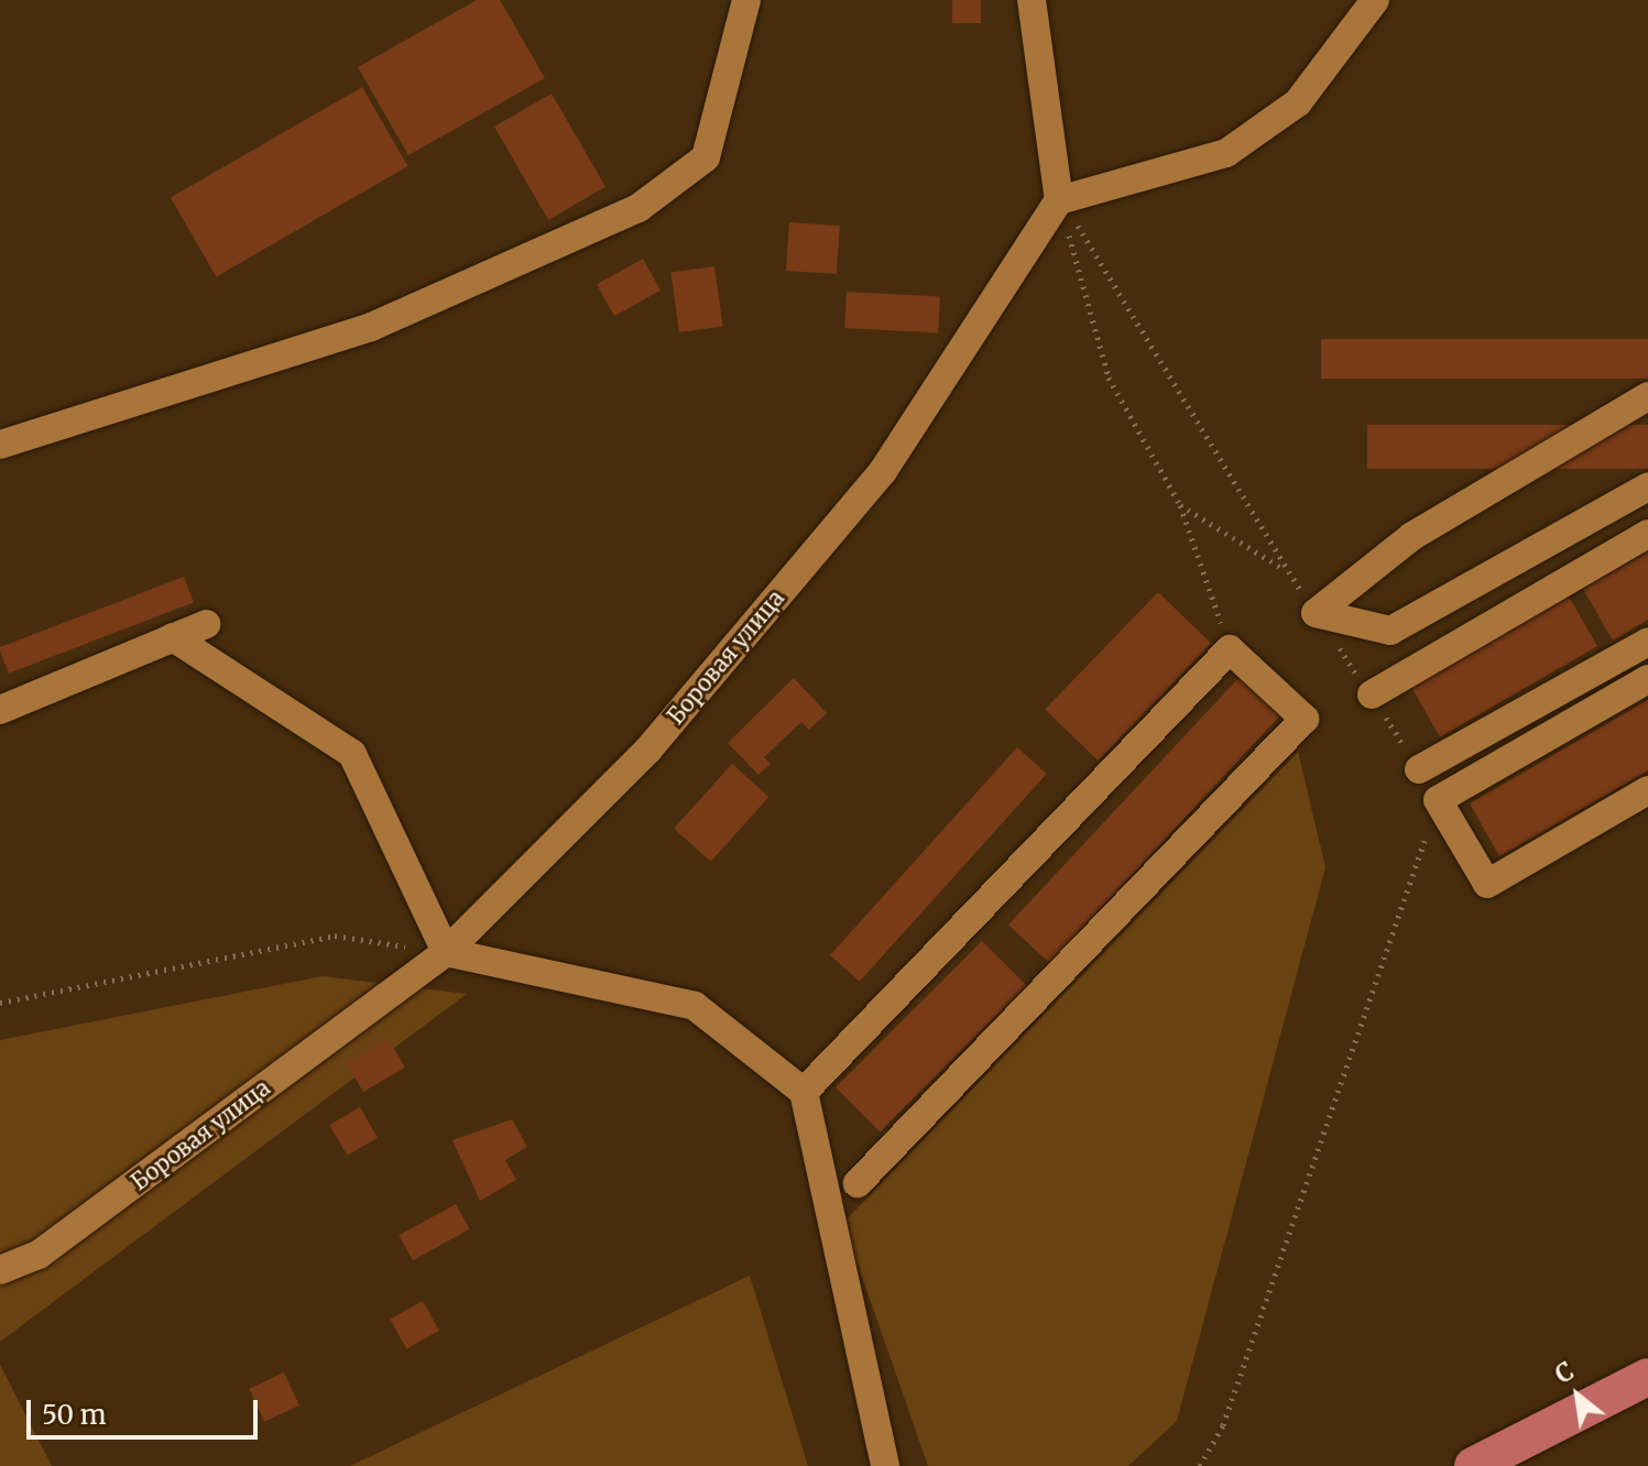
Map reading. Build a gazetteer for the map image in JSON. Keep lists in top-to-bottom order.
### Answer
{
  "streets": {
    "street": ["Боровая улица"]
  },
  "scale_bar": "50 m",
  "north": "top left"
}
